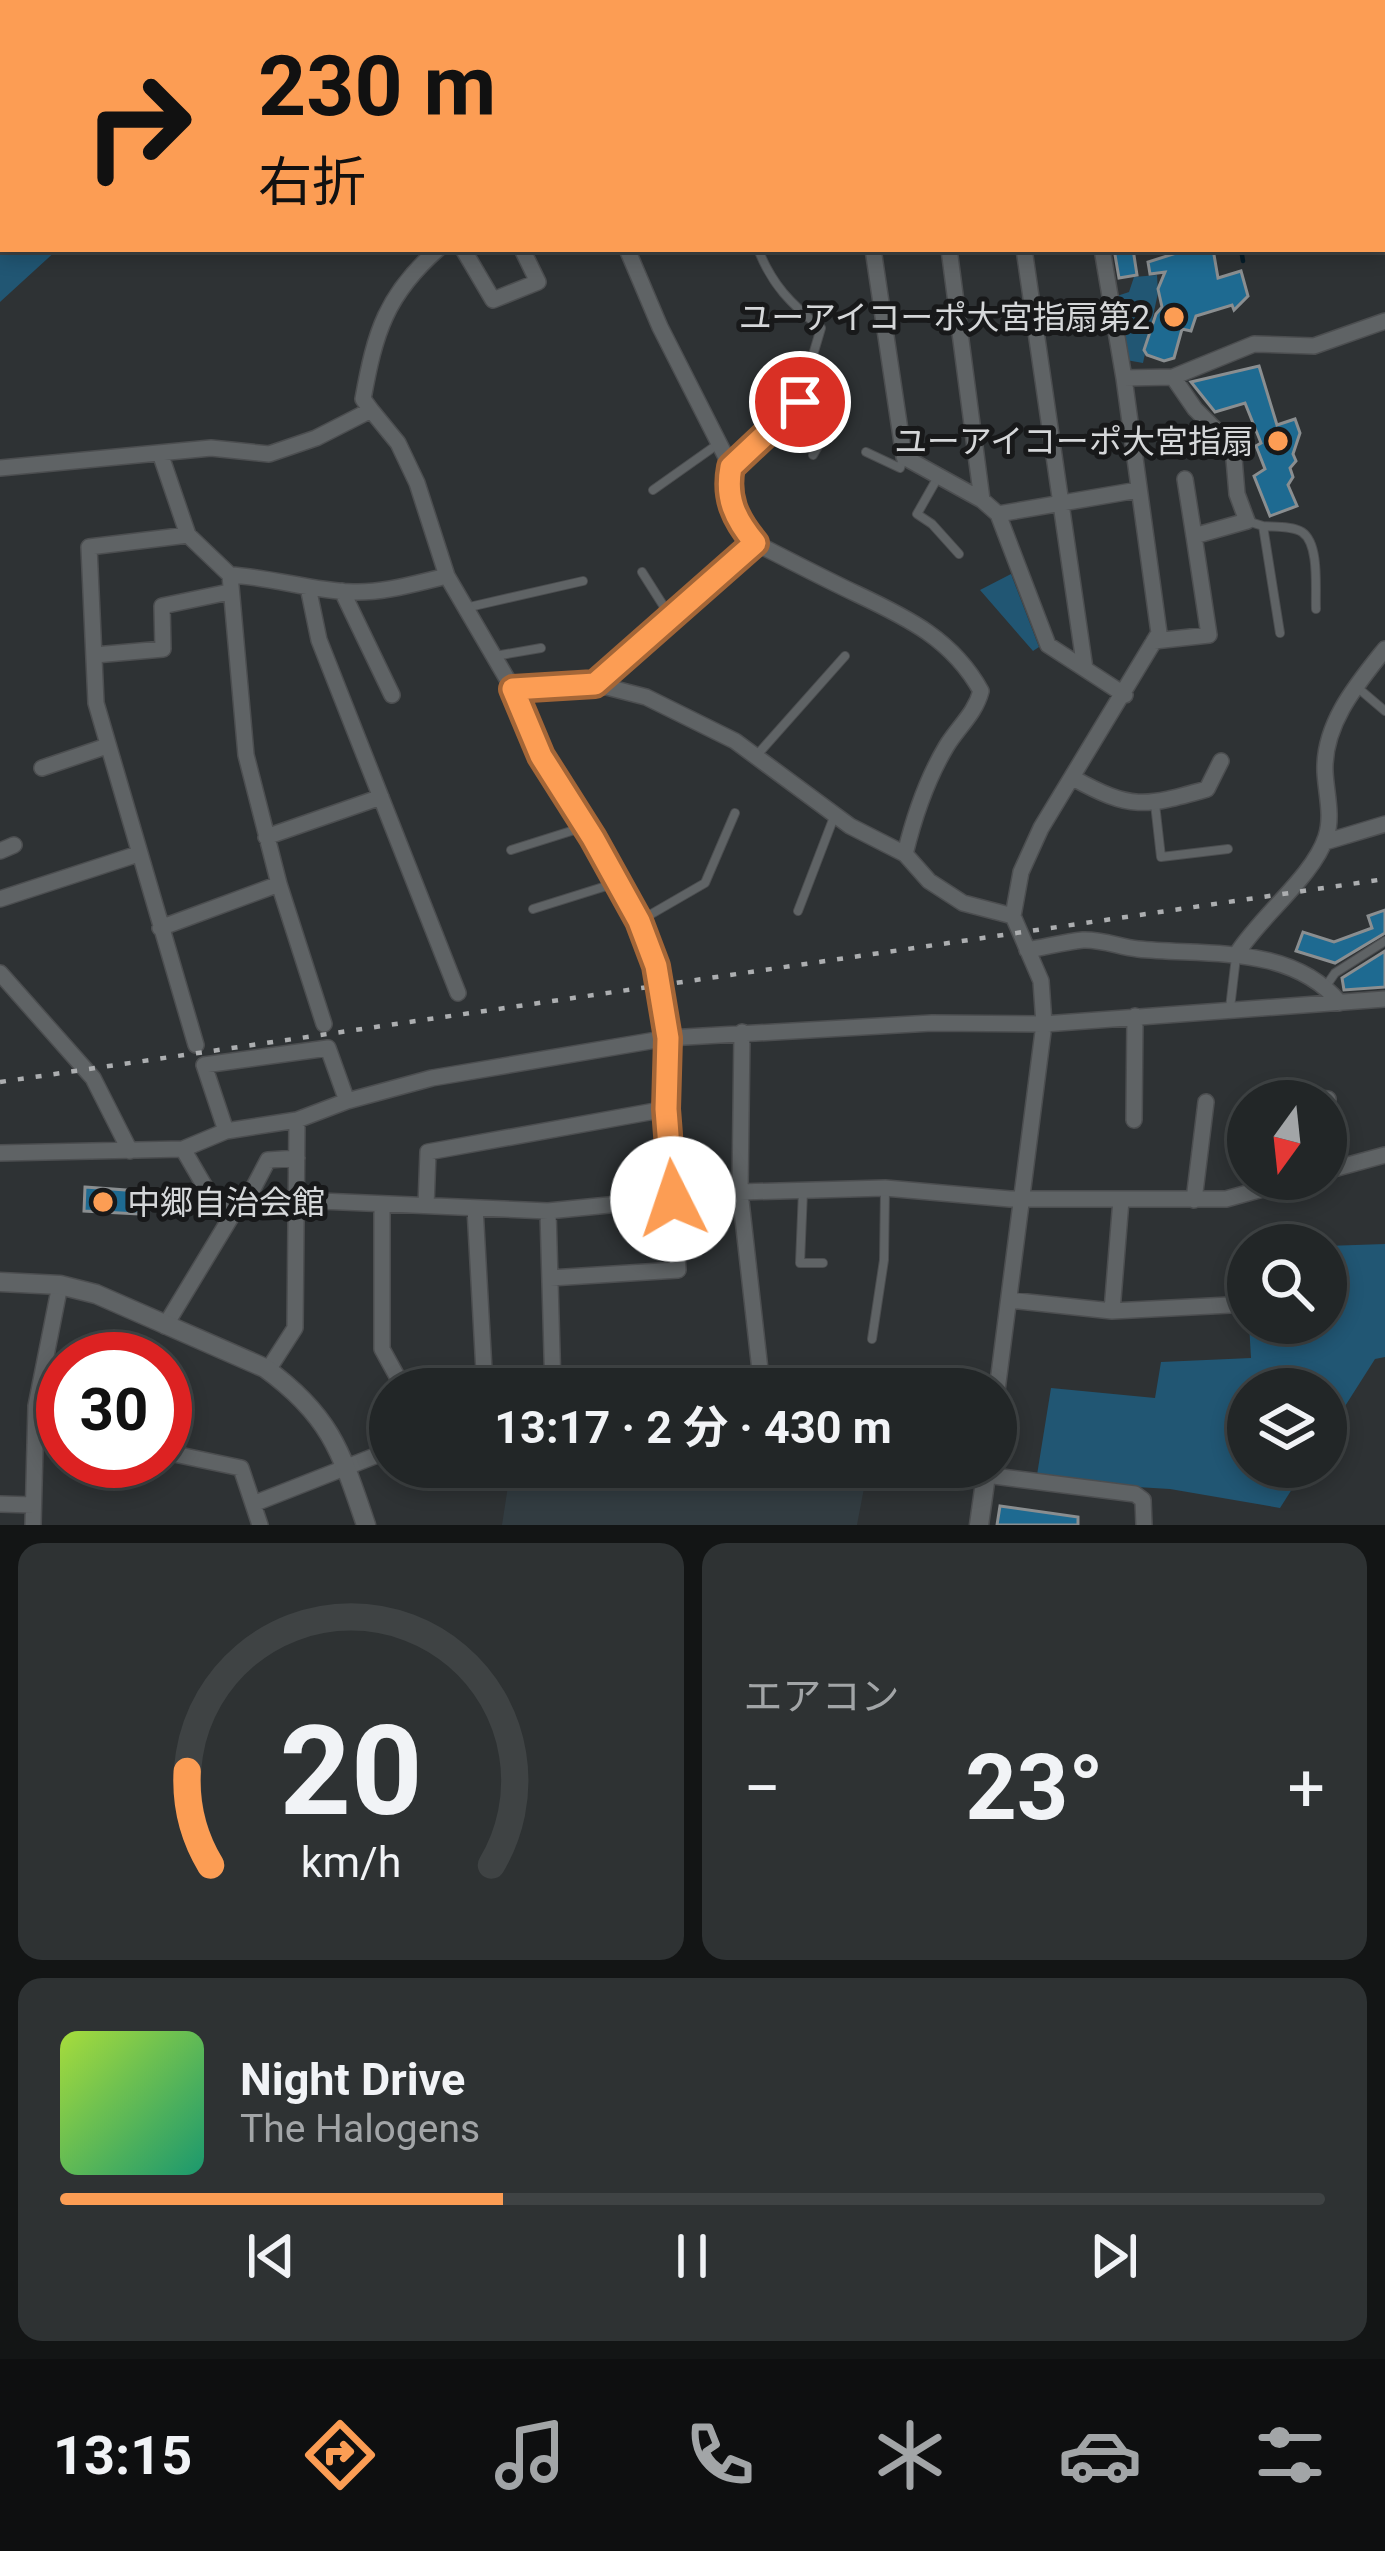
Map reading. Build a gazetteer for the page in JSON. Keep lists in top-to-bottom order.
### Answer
{
  "places": ["ユーアイコーポ大宮指扇第2", "ユーアイコーポ大宮指扇", "中郷自治会館"],
  "north": "bottom",
  "page": {
    "turn": ["230 m", "右折"],
    "limit": "30",
    "trip": "13:17 · 2 分 · 430 m",
    "tile": "エアコン",
    "heat": ["−", "23°", "+"],
    "song": ["Night Drive", "The Halogens"],
    "tabs": "13:15",
    "gauge": ["20", "km/h"]
  }
}
